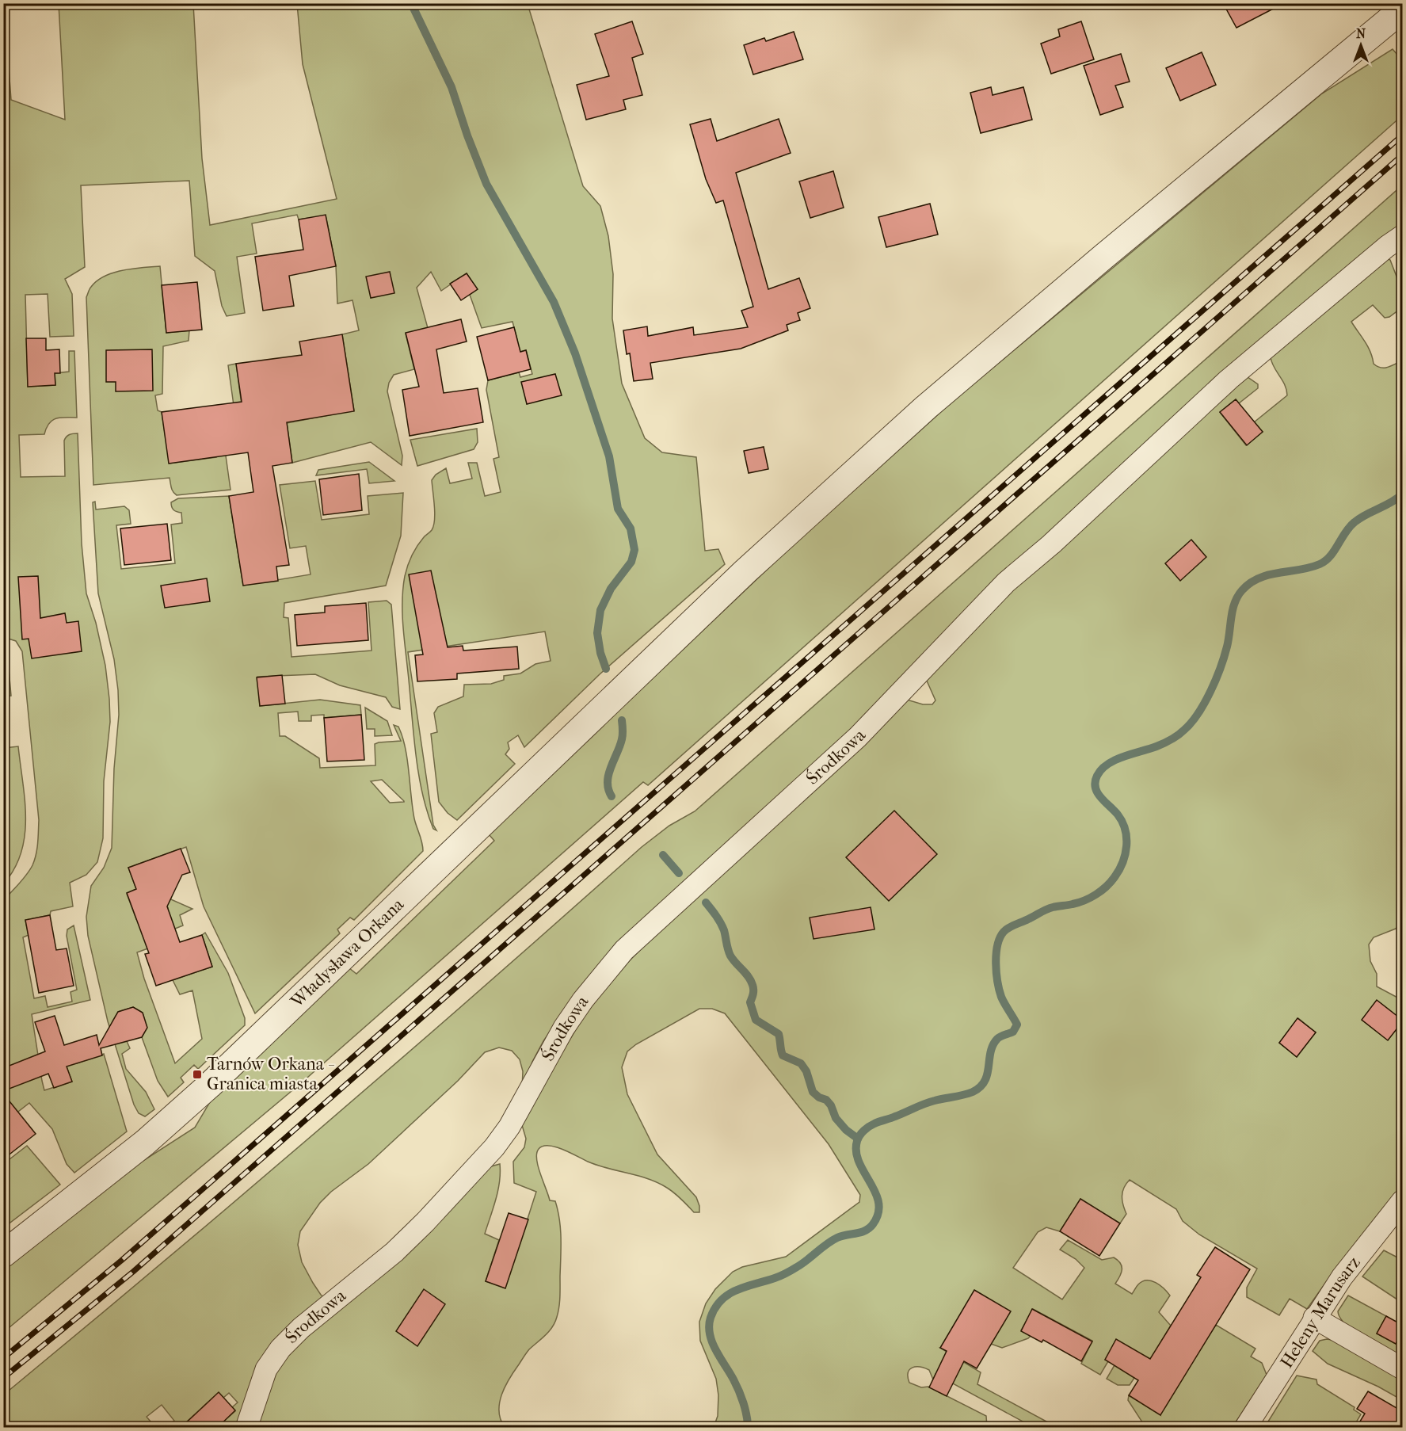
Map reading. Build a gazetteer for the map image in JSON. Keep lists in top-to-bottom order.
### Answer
{
  "streets": {
    "street": ["Środkowa", "Władysława Orkana", "Heleny Marusarz"]
  },
  "places": {
    "transit": ["Tarnów Orkana - Granica miasta"]
  },
  "north": "top"
}
